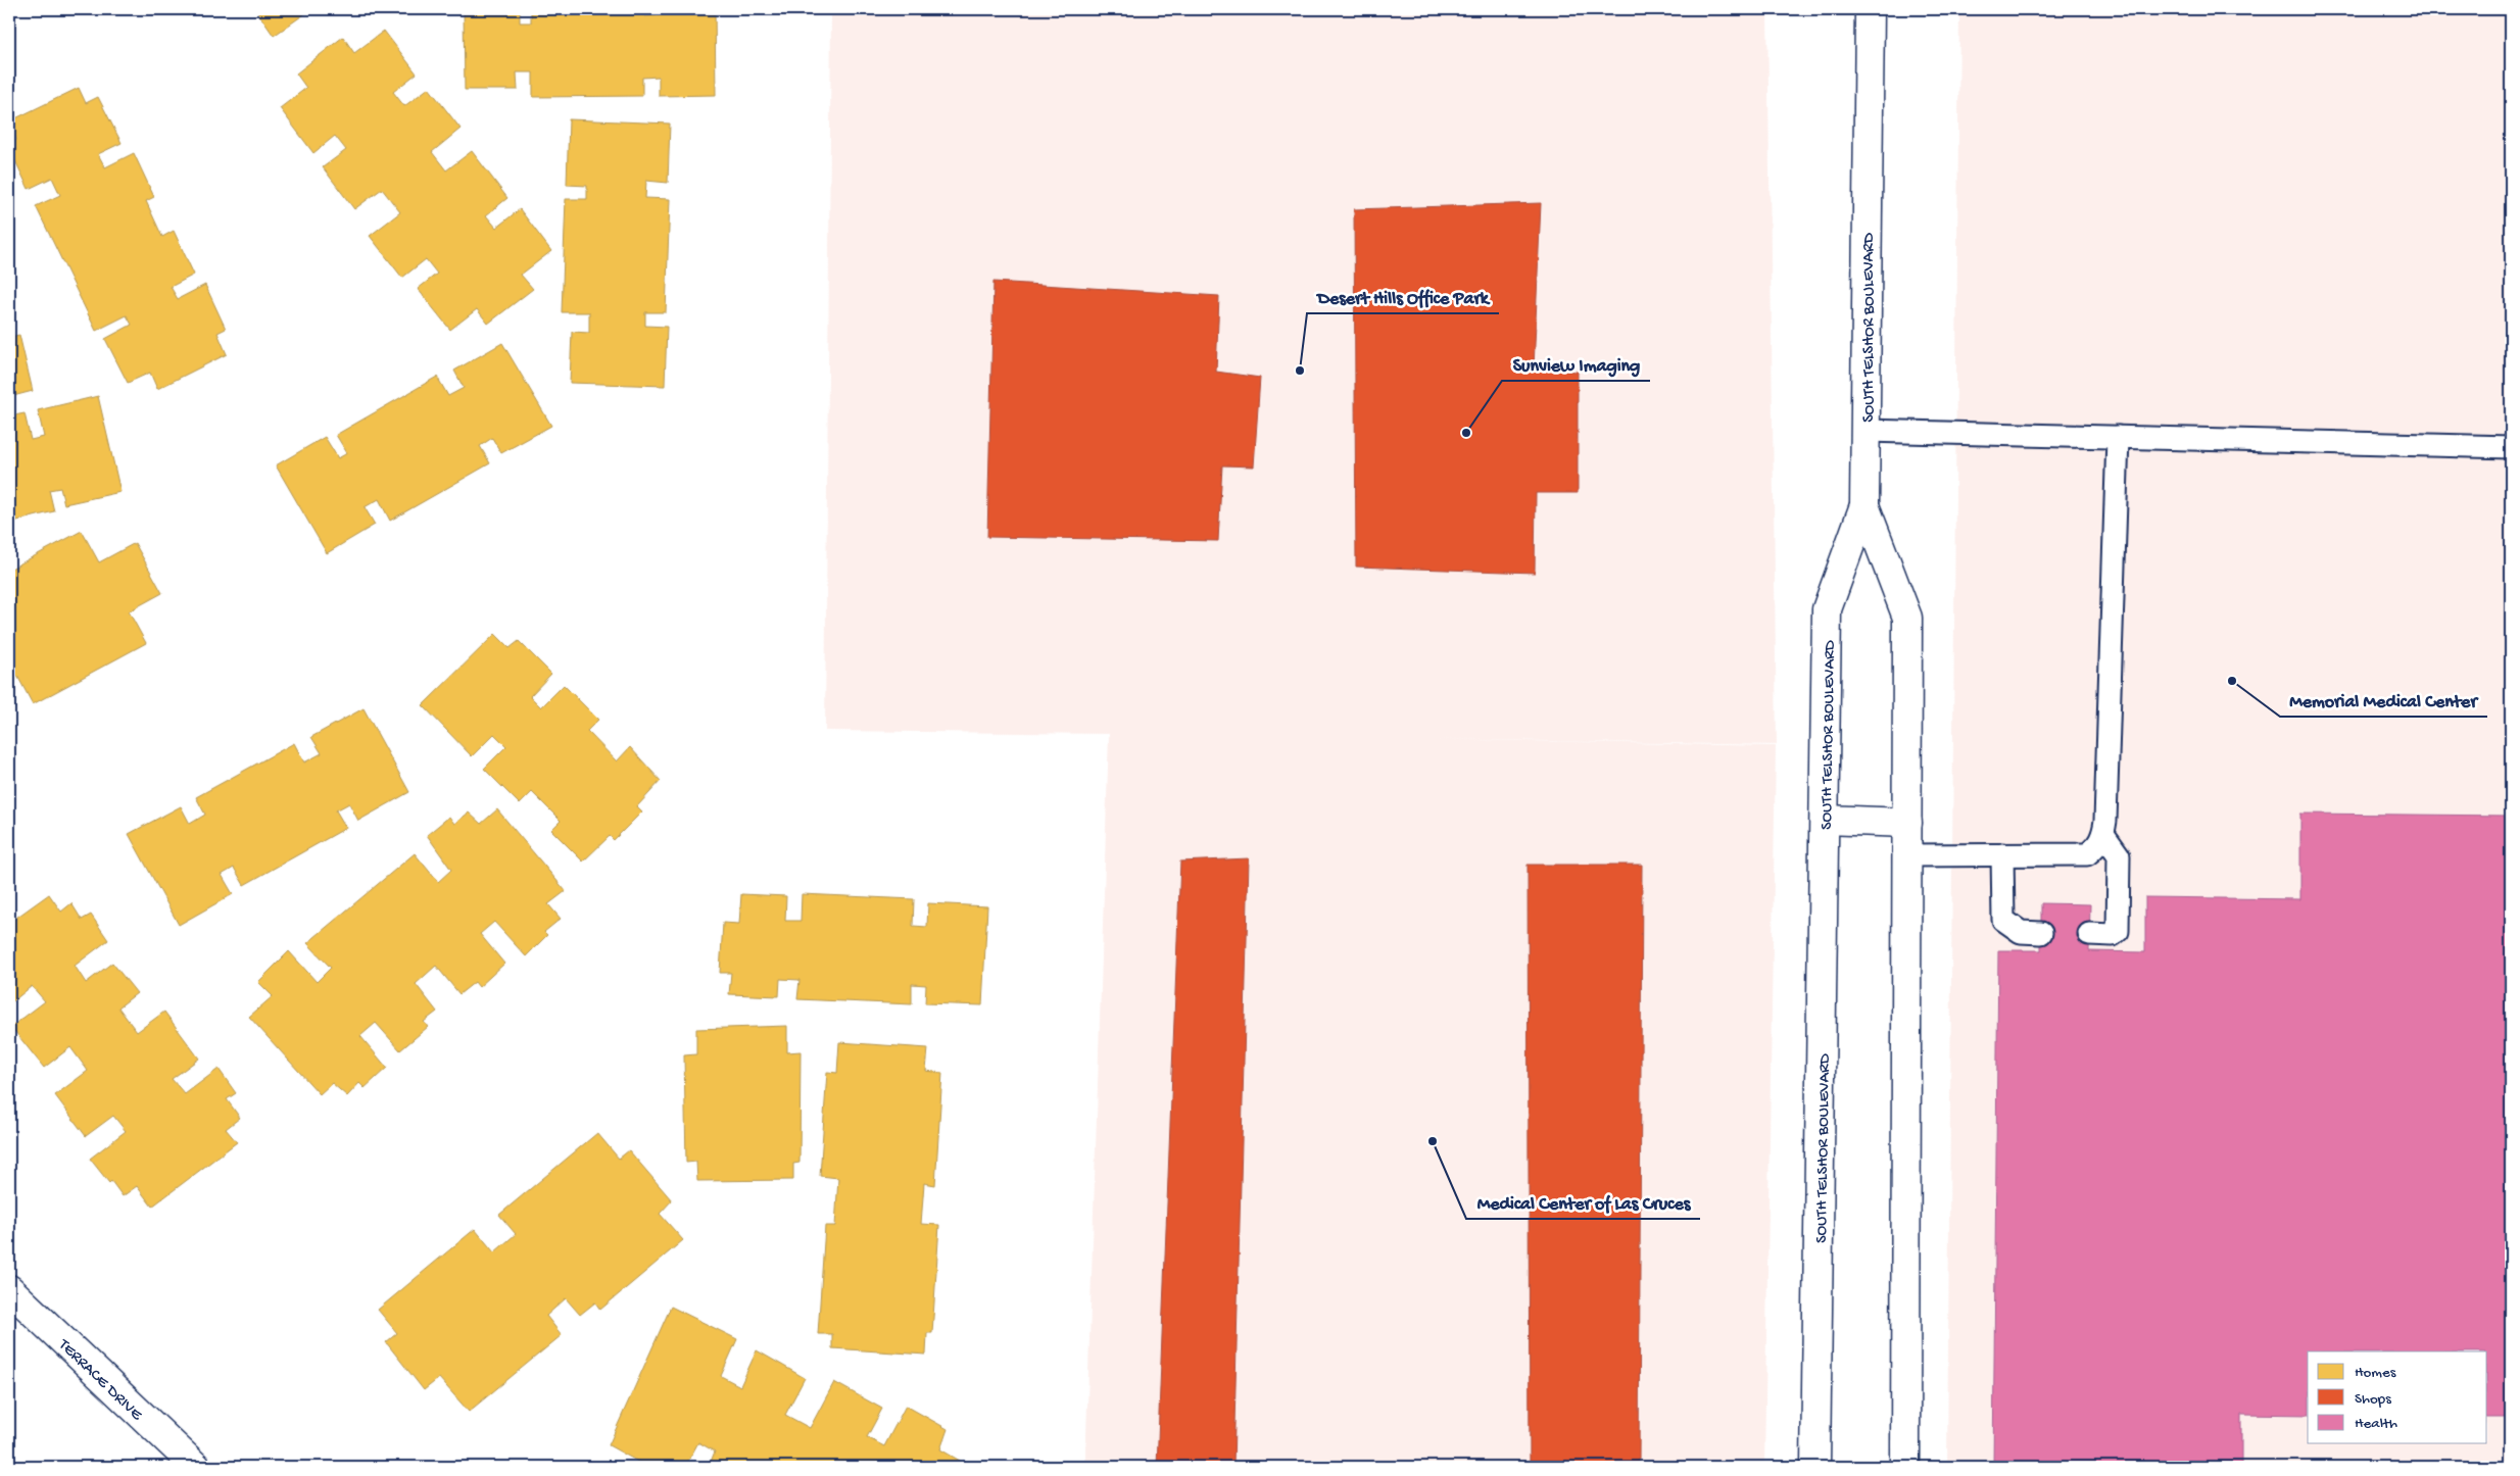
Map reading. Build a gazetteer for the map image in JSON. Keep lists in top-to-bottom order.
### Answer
{
  "streets": {
    "main road": ["SOUTH TELSHOR BOULEVARD", "TERRACE DRIVE"]
  },
  "places": [
    "Desert Hills Office Park",
    "Sunview Imaging",
    "Memorial Medical Center",
    "Medical Center of Las Cruces"
  ],
  "legend": ["Homes", "Shops", "Health"]
}
